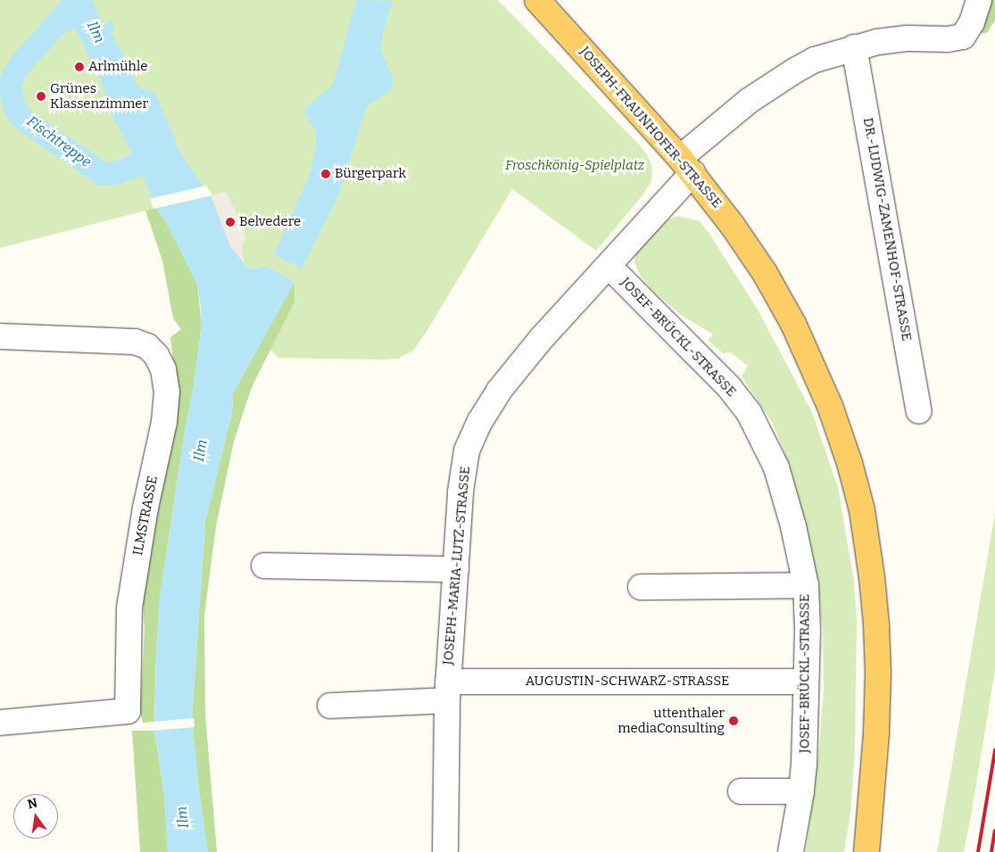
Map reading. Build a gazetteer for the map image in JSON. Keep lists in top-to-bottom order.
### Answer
{
  "streets": {
    "main road": ["JOSEPH-FRAUNHOFER-STRASSE"],
    "street": [
      "DR.-LUDWIG-ZAMENHOF-STRASSE",
      "JOSEF-BRÜCKL-STRASSE",
      "ILMSTRASSE",
      "JOSEPH-MARIA-LUTZ-STRASSE",
      "AUGUSTIN-SCHWARZ-STRASSE"
    ]
  },
  "crossings": [
    ["JOSEPH-FRAUNHOFER-STRASSE", "JOSEPH-MARIA-LUTZ-STRASSE"],
    ["JOSEF-BRÜCKL-STRASSE", "JOSEPH-MARIA-LUTZ-STRASSE"],
    ["JOSEF-BRÜCKL-STRASSE", "AUGUSTIN-SCHWARZ-STRASSE"],
    ["JOSEPH-MARIA-LUTZ-STRASSE", "AUGUSTIN-SCHWARZ-STRASSE"]
  ],
  "water": ["Ilm", "Fischtreppe"],
  "parks": ["Froschkönig-Spielplatz"],
  "places": [
    "Arlmühle",
    "Grünes Klassenzimmer",
    "Bürgerpark",
    "Belvedere",
    "uttenthaler mediaConsulting"
  ],
  "north": "top"
}
